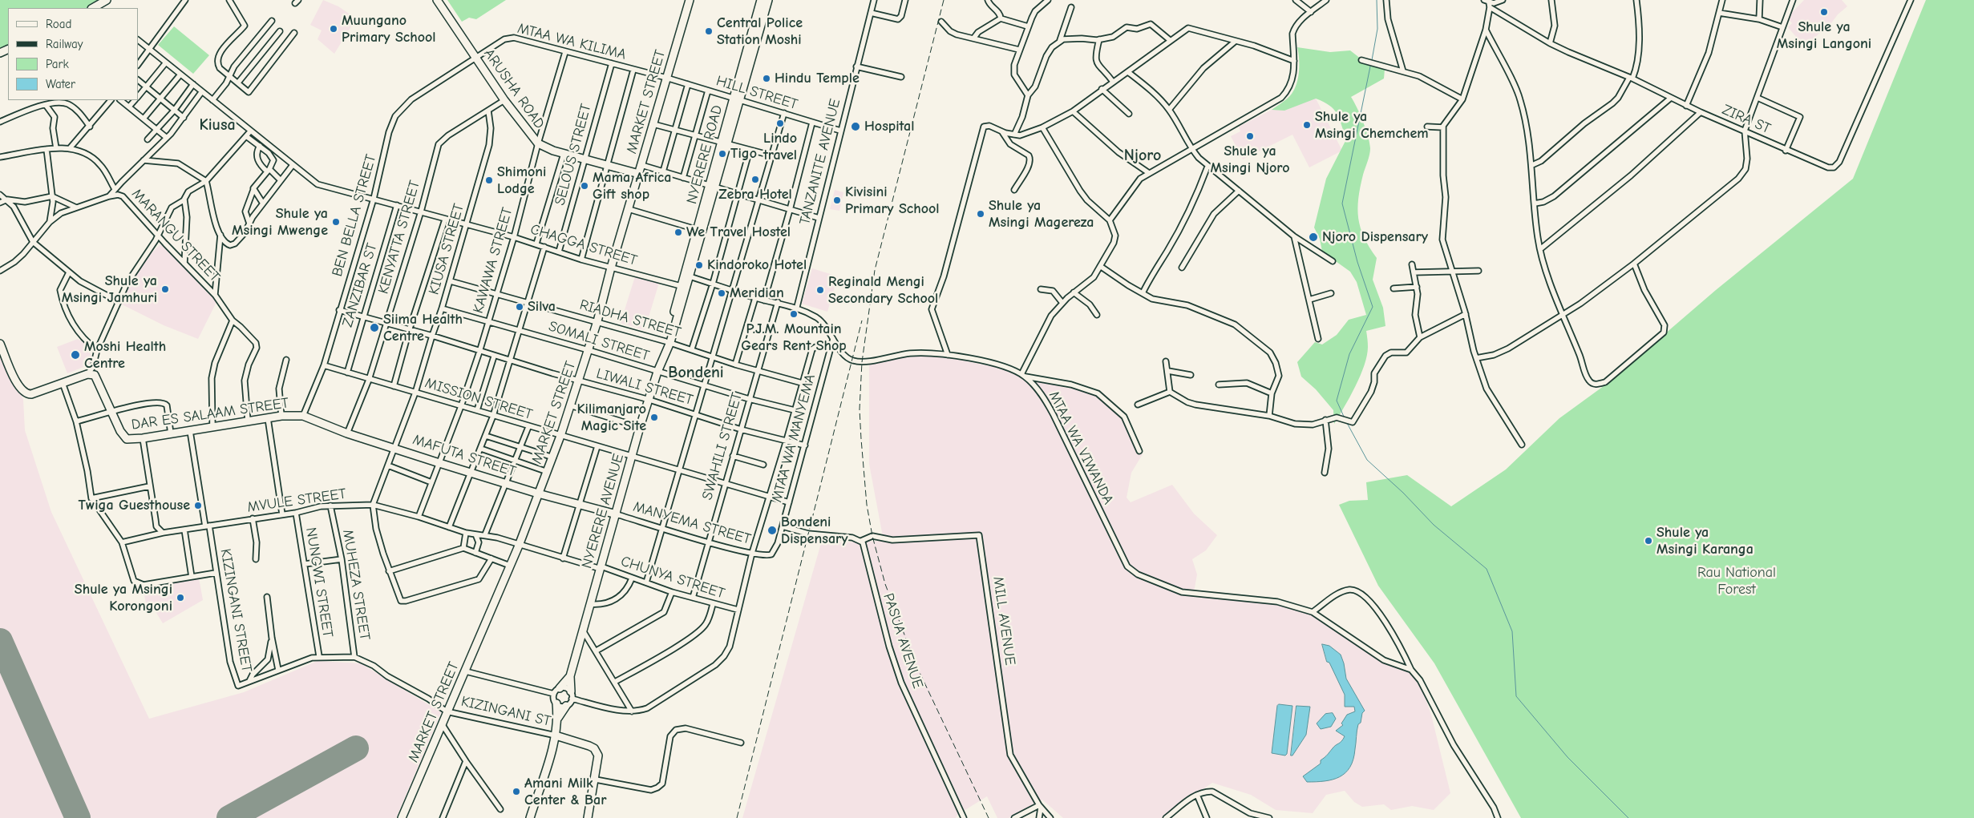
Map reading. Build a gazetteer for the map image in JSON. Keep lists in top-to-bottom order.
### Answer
{
  "streets": {
    "street": [
      "MTAA WA KILIMA",
      "ARUSHA ROAD",
      "HILL STREET",
      "MARKET STREET",
      "ZIRA ST",
      "SELOUS STREET",
      "NYERERE ROAD",
      "TANZANITE AVENUE",
      "BEN BELLA STREET",
      "MARANGU STREET",
      "KENYATTA STREET",
      "CHAGGA STREET",
      "KIUSA STREET",
      "KAWAWA STREET",
      "ZANZIBAR ST",
      "RIADHA STREET",
      "SOMALI STREET",
      "LIWALI STREET",
      "MISSION STREET",
      "DAR ES SALAAM STREET",
      "MTAA WA MANYEMA",
      "SWAHILI STREET",
      "MTAA WA VIWANDA",
      "MAFUTA STREET",
      "MVULE STREET",
      "NYERERE AVENUE",
      "MANYEMA STREET",
      "CHUNYA STREET",
      "NUNGWI STREET",
      "MUHEZA STREET",
      "KIZINGANI STREET",
      "MILL AVENUE",
      "PASUA AVENUE",
      "KIZINGANI ST"
    ]
  },
  "crossings": [
    ["MTAA WA KILIMA", "ARUSHA ROAD"],
    ["MTAA WA KILIMA", "HILL STREET"],
    ["MTAA WA KILIMA", "MARKET STREET"],
    ["MTAA WA KILIMA", "SELOUS STREET"],
    ["MTAA WA KILIMA", "BEN BELLA STREET"],
    ["MTAA WA KILIMA", "KAWAWA STREET"],
    ["ARUSHA ROAD", "MARKET STREET"],
    ["ARUSHA ROAD", "SELOUS STREET"],
    ["ARUSHA ROAD", "BEN BELLA STREET"],
    ["ARUSHA ROAD", "KENYATTA STREET"],
    ["ARUSHA ROAD", "KAWAWA STREET"],
    ["HILL STREET", "MARKET STREET"],
    ["HILL STREET", "NYERERE ROAD"],
    ["HILL STREET", "TANZANITE AVENUE"],
    ["MARKET STREET", "CHAGGA STREET"],
    ["MARKET STREET", "RIADHA STREET"],
    ["MARKET STREET", "SOMALI STREET"],
    ["MARKET STREET", "LIWALI STREET"],
    ["MARKET STREET", "MISSION STREET"],
    ["MARKET STREET", "MAFUTA STREET"],
    ["MARKET STREET", "MVULE STREET"],
    ["MARKET STREET", "CHUNYA STREET"],
    ["MARKET STREET", "KIZINGANI ST"],
    ["SELOUS STREET", "CHAGGA STREET"],
    ["NYERERE ROAD", "CHAGGA STREET"],
    ["NYERERE ROAD", "RIADHA STREET"],
    ["NYERERE ROAD", "MTAA WA VIWANDA"],
    ["NYERERE ROAD", "NYERERE AVENUE"],
    ["TANZANITE AVENUE", "MTAA WA VIWANDA"],
    ["BEN BELLA STREET", "CHAGGA STREET"],
    ["BEN BELLA STREET", "LIWALI STREET"],
    ["BEN BELLA STREET", "MISSION STREET"],
    ["BEN BELLA STREET", "DAR ES SALAAM STREET"],
    ["BEN BELLA STREET", "MAFUTA STREET"],
    ["MARANGU STREET", "DAR ES SALAAM STREET"],
    ["KENYATTA STREET", "CHAGGA STREET"],
    ["KENYATTA STREET", "KIUSA STREET"],
    ["KENYATTA STREET", "LIWALI STREET"],
    ["KENYATTA STREET", "MISSION STREET"],
    ["KENYATTA STREET", "MAFUTA STREET"],
    ["CHAGGA STREET", "KIUSA STREET"],
    ["CHAGGA STREET", "KAWAWA STREET"],
    ["CHAGGA STREET", "ZANZIBAR ST"],
    ["KIUSA STREET", "RIADHA STREET"],
    ["KIUSA STREET", "SOMALI STREET"],
    ["KIUSA STREET", "LIWALI STREET"],
    ["KIUSA STREET", "MISSION STREET"],
    ["KIUSA STREET", "MAFUTA STREET"],
    ["KIUSA STREET", "MVULE STREET"],
    ["KAWAWA STREET", "RIADHA STREET"],
    ["KAWAWA STREET", "SOMALI STREET"],
    ["KAWAWA STREET", "LIWALI STREET"],
    ["KAWAWA STREET", "MISSION STREET"],
    ["KAWAWA STREET", "MAFUTA STREET"],
    ["KAWAWA STREET", "MVULE STREET"],
    ["ZANZIBAR ST", "LIWALI STREET"],
    ["ZANZIBAR ST", "MISSION STREET"],
    ["RIADHA STREET", "SWAHILI STREET"],
    ["SOMALI STREET", "SWAHILI STREET"],
    ["SOMALI STREET", "NYERERE AVENUE"],
    ["LIWALI STREET", "MTAA WA MANYEMA"],
    ["LIWALI STREET", "SWAHILI STREET"],
    ["LIWALI STREET", "NYERERE AVENUE"],
    ["MISSION STREET", "MTAA WA MANYEMA"],
    ["MISSION STREET", "SWAHILI STREET"],
    ["MISSION STREET", "NYERERE AVENUE"],
    ["DAR ES SALAAM STREET", "MAFUTA STREET"],
    ["DAR ES SALAAM STREET", "KIZINGANI STREET"],
    ["MTAA WA MANYEMA", "MTAA WA VIWANDA"],
    ["MTAA WA MANYEMA", "MANYEMA STREET"],
    ["SWAHILI STREET", "MTAA WA VIWANDA"],
    ["SWAHILI STREET", "MANYEMA STREET"],
    ["SWAHILI STREET", "CHUNYA STREET"],
    ["MAFUTA STREET", "NYERERE AVENUE"],
    ["MAFUTA STREET", "MANYEMA STREET"],
    ["MVULE STREET", "CHUNYA STREET"],
    ["MVULE STREET", "NUNGWI STREET"],
    ["MVULE STREET", "MUHEZA STREET"],
    ["MVULE STREET", "KIZINGANI STREET"],
    ["NYERERE AVENUE", "MANYEMA STREET"],
    ["NYERERE AVENUE", "CHUNYA STREET"],
    ["NUNGWI STREET", "MUHEZA STREET"],
    ["NUNGWI STREET", "KIZINGANI STREET"],
    ["MUHEZA STREET", "KIZINGANI STREET"],
    ["MUHEZA STREET", "KIZINGANI ST"],
    ["MILL AVENUE", "PASUA AVENUE"]
  ],
  "districts": ["Kiusa", "Njoro", "Bondeni"],
  "parks": ["Rau National Forest"],
  "places": [
    "Shule ya Msingi Langoni",
    "Muungano Primary School",
    "Central Police Station Moshi",
    "Hindu Temple",
    "Lindo travel",
    "Shule ya Msingi Chemchem",
    "Hospital",
    "Shule ya Msingi Njoro",
    "Tigo",
    "Zebra Hotel",
    "Shimoni Lodge",
    "Mama Africa Gift shop",
    "Kivisini Primary School",
    "Shule ya Msingi Magereza",
    "Shule ya Msingi Mwenge",
    "We Travel Hostel",
    "Njoro Dispensary",
    "Kindoroko Hotel",
    "Shule ya Msingi Jamhuri",
    "Reginald Mengi Secondary School",
    "Meridian",
    "Silva",
    "P.J.M. Mountain Gears Rent Shop",
    "Siima Health Centre",
    "Moshi Health Centre",
    "Kilimanjaro Magic Site",
    "Twiga Guesthouse",
    "Bondeni Dispensary",
    "Shule ya Msingi Karanga",
    "Shule ya Msingi Korongoni",
    "Amani Milk Center & Bar"
  ],
  "legend": [
    "Road",
    "Railway",
    "Park",
    "Water"
  ]
}
